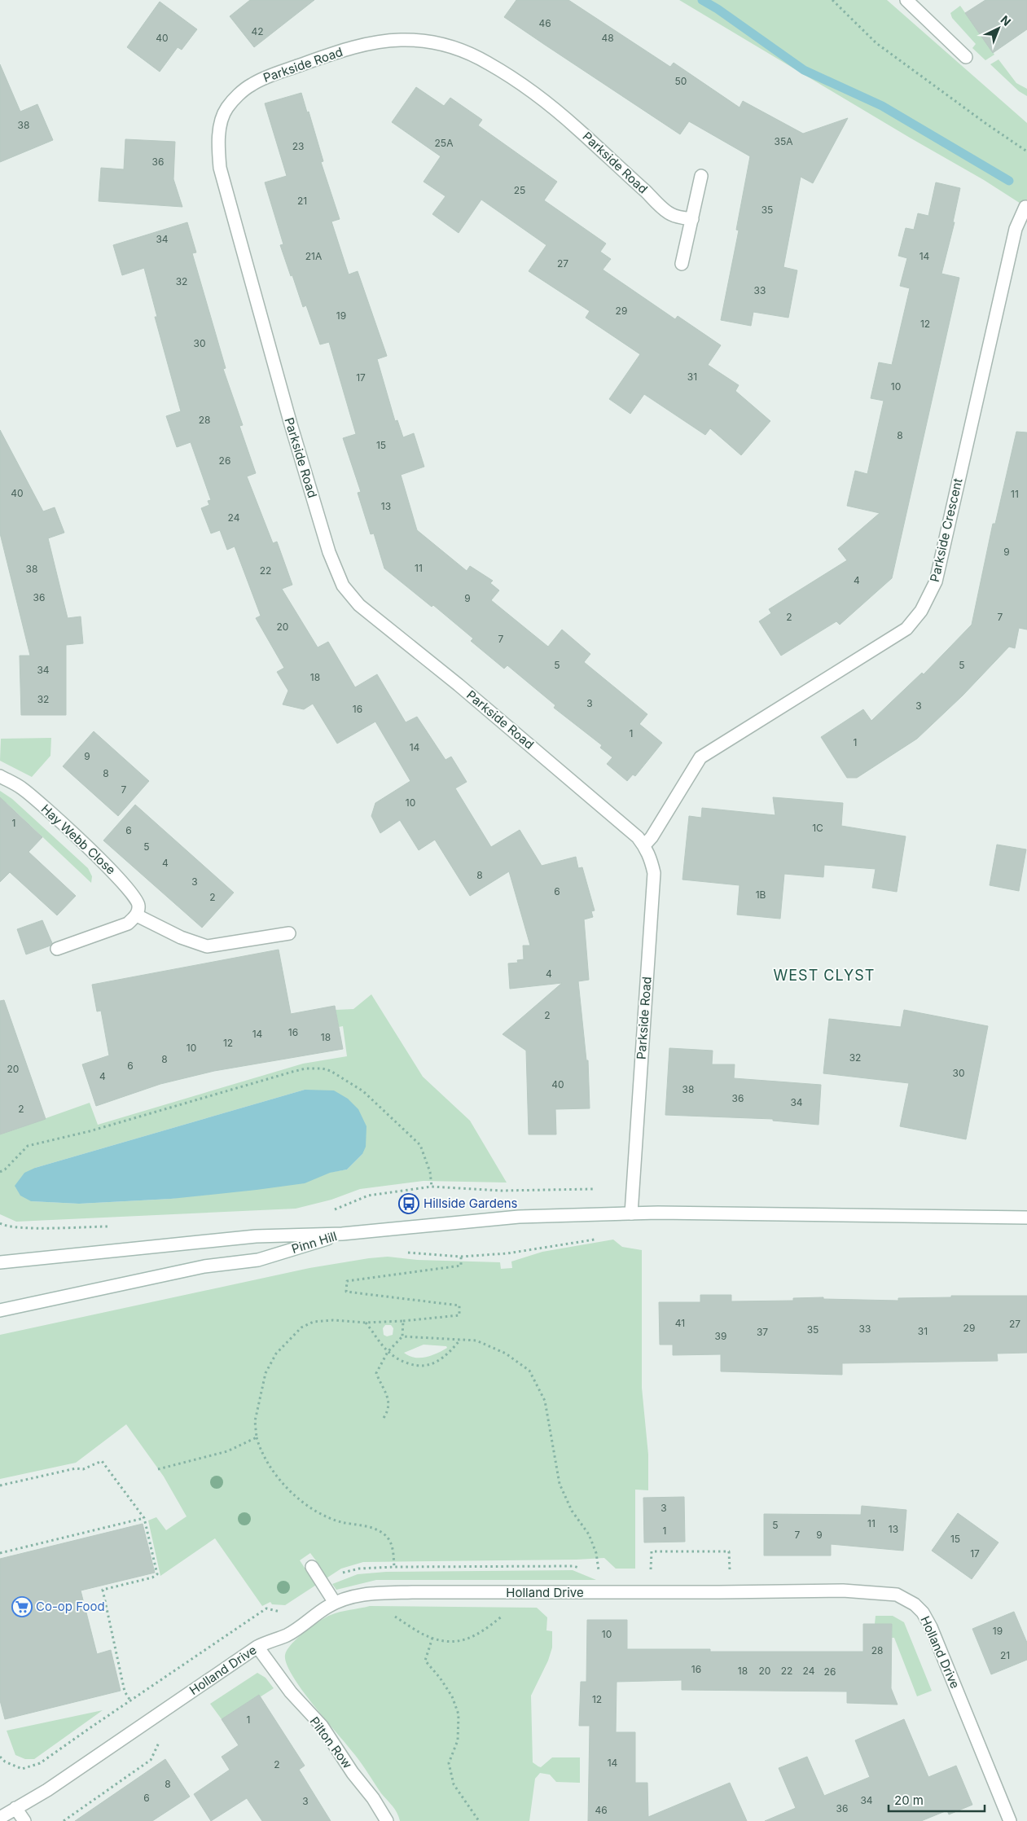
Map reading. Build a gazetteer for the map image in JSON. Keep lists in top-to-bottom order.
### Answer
{
  "streets": {
    "street": [
      "Parkside Road",
      "Parkside Crescent",
      "Hay Webb Close",
      "Pinn Hill",
      "Holland Drive",
      "Pilton Row"
    ]
  },
  "crossings": [
    ["Parkside Road", "Parkside Crescent"],
    ["Holland Drive", "Pilton Row"]
  ],
  "districts": ["WEST CLYST"],
  "places": {
    "bus stop": ["Hillside Gardens"],
    "supermarket": ["Co-op Food"]
  },
  "house_numbers": [
    "46",
    "42",
    "40",
    "48",
    "50",
    "38",
    "35A",
    "25A",
    "23",
    "36",
    "25",
    "21",
    "35",
    "34",
    "21A",
    "14",
    "27",
    "32",
    "33",
    "29",
    "19",
    "12",
    "30",
    "31",
    "17",
    "10",
    "28",
    "8",
    "15",
    "26",
    "40",
    "11",
    "13",
    "24",
    "9",
    "11",
    "38",
    "22",
    "4",
    "36",
    "9",
    "2",
    "7",
    "20",
    "7",
    "5",
    "5",
    "34",
    "18",
    "32",
    "3",
    "3",
    "16",
    "1",
    "1",
    "14",
    "9",
    "8",
    "7",
    "10",
    "1",
    "1C",
    "6",
    "5",
    "4",
    "8",
    "3",
    "6",
    "1B",
    "2",
    "4",
    "2",
    "16",
    "14",
    "18",
    "12",
    "10",
    "32",
    "8",
    "6",
    "20",
    "30",
    "4",
    "40",
    "38",
    "36",
    "34",
    "2",
    "41",
    "27",
    "29",
    "33",
    "35",
    "31",
    "37",
    "39",
    "3",
    "11",
    "5",
    "13",
    "1",
    "7",
    "9",
    "15",
    "17",
    "19",
    "10",
    "28",
    "21",
    "16",
    "18",
    "20",
    "22",
    "24",
    "26",
    "12",
    "1",
    "14",
    "2",
    "8",
    "6",
    "34",
    "3",
    "36",
    "46"
  ],
  "scale_bar": "20 m",
  "north": "top right"
}
